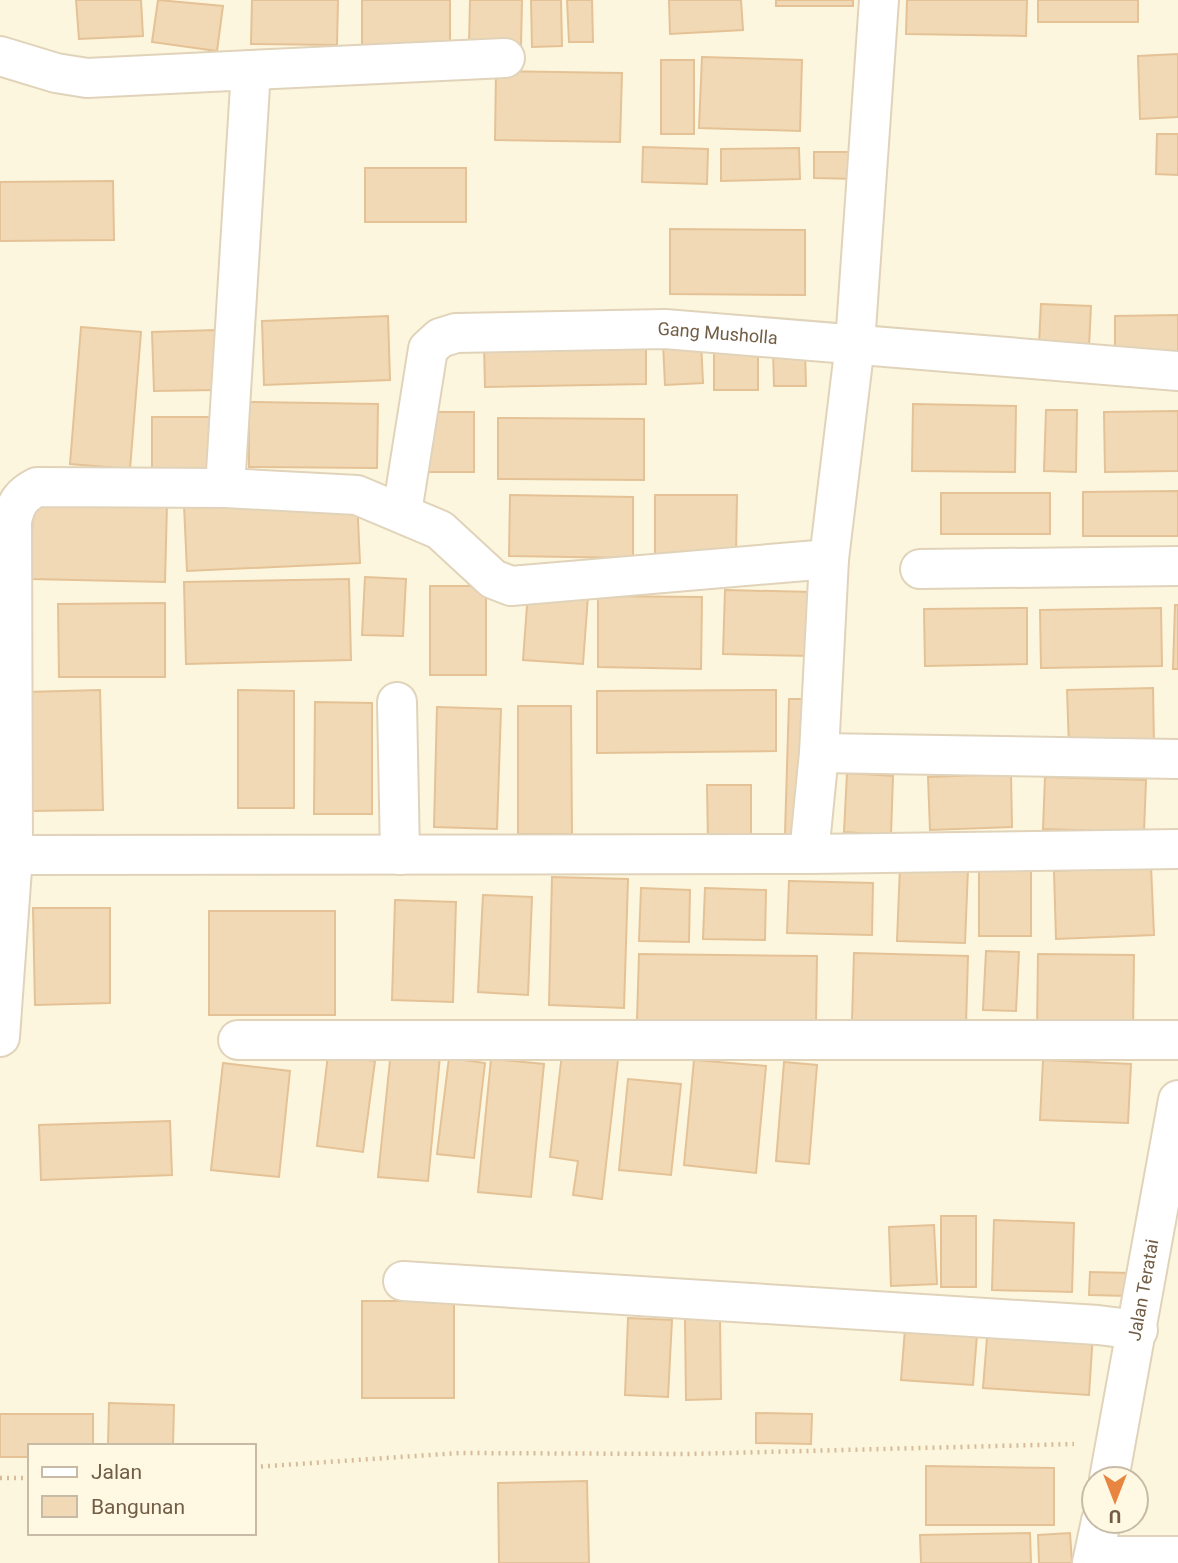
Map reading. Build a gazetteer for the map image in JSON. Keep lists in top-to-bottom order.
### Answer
{
  "streets": {
    "street": ["Gang Musholla", "Jalan Teratai"]
  },
  "legend": ["Jalan", "Bangunan"],
  "north": "bottom"
}
